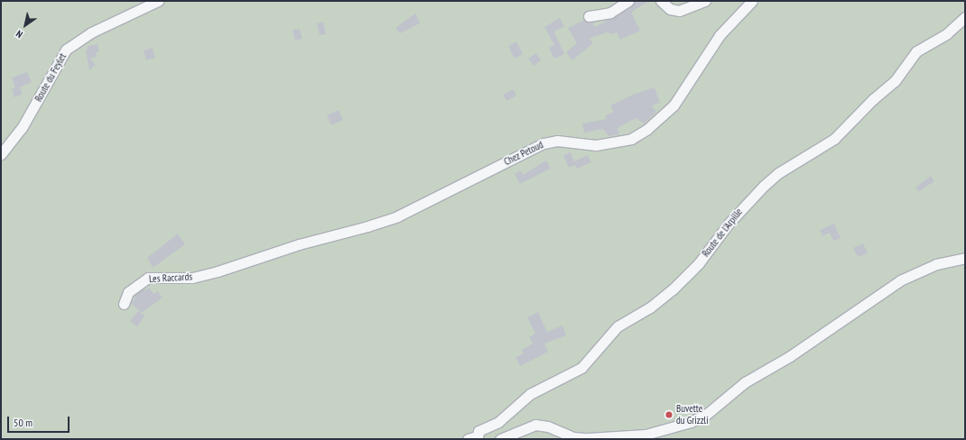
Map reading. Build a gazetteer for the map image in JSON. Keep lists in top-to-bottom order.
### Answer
{
  "streets": {
    "street": [
      "Route du Feylet",
      "Chez Petoud",
      "Route de l'Arpille",
      "Les Raccards"
    ]
  },
  "crossings": [
    ["Chez Petoud", "Les Raccards"]
  ],
  "places": ["Buvette du Grizzli"],
  "scale_bar": "50 m",
  "north": "bottom left"
}
